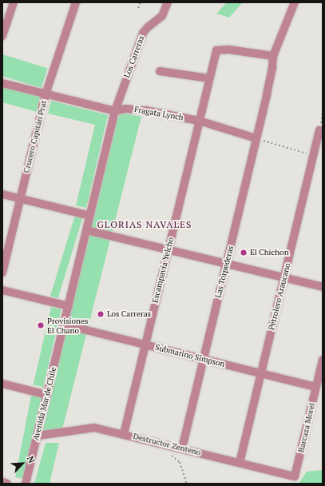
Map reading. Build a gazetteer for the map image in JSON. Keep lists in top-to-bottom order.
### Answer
{
  "streets": {
    "street": [
      "Los Carreras",
      "Fragata Lynch",
      "Crucero Capitán Prat",
      "Escampavía Yelcho",
      "Las Torpederas",
      "Petrolero Araucano",
      "Submarino Simpson",
      "Avenida Mar de Chile",
      "Barcaza Morel",
      "Destructor Zenteno"
    ]
  },
  "crossings": [
    ["Los Carreras", "Fragata Lynch"],
    ["Los Carreras", "Submarino Simpson"],
    ["Los Carreras", "Avenida Mar de Chile"],
    ["Fragata Lynch", "Crucero Capitán Prat"],
    ["Fragata Lynch", "Escampavía Yelcho"],
    ["Fragata Lynch", "Las Torpederas"],
    ["Escampavía Yelcho", "Las Torpederas"],
    ["Escampavía Yelcho", "Submarino Simpson"],
    ["Escampavía Yelcho", "Destructor Zenteno"],
    ["Las Torpederas", "Submarino Simpson"],
    ["Las Torpederas", "Destructor Zenteno"],
    ["Petrolero Araucano", "Submarino Simpson"],
    ["Petrolero Araucano", "Destructor Zenteno"],
    ["Submarino Simpson", "Avenida Mar de Chile"],
    ["Submarino Simpson", "Barcaza Morel"],
    ["Avenida Mar de Chile", "Destructor Zenteno"],
    ["Barcaza Morel", "Destructor Zenteno"]
  ],
  "districts": ["GLORIAS NAVALES"],
  "places": ["El Chichon", "Los Carreras", "Provisiones El Chano"],
  "north": "top right"
}
